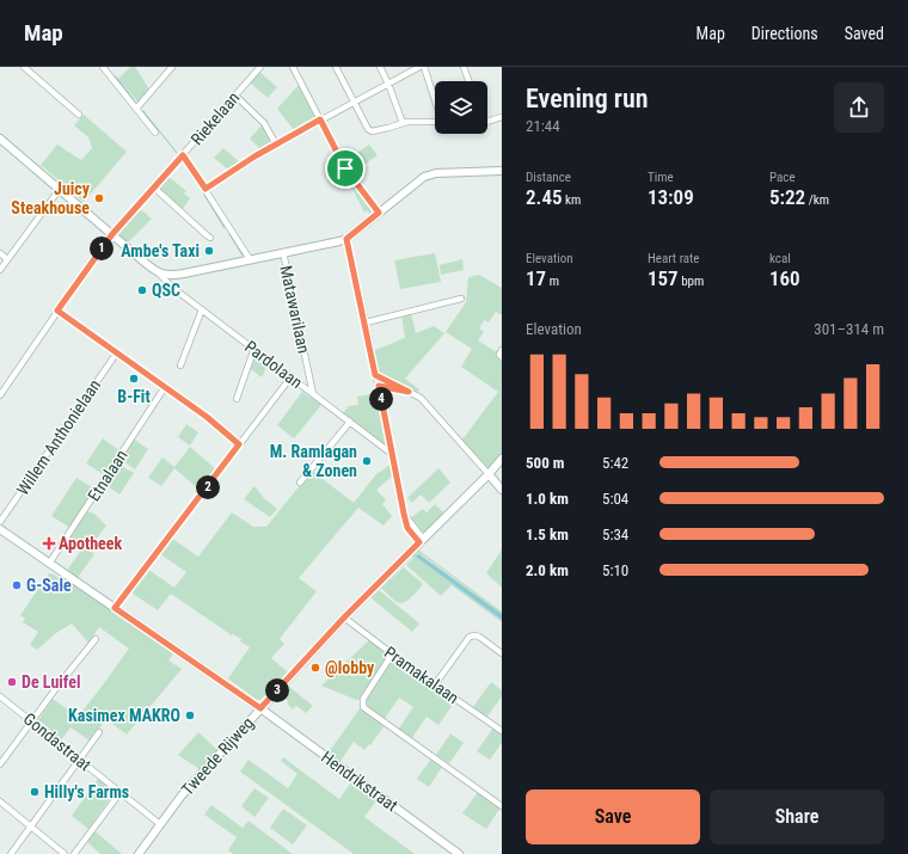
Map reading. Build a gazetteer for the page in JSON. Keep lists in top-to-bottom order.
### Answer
{
  "streets": {
    "street": [
      "Riekelaan",
      "Matawarilaan",
      "Pardolaan",
      "Willem Anthonielaan",
      "Etnalaan",
      "Pramakalaan",
      "Gondastraat",
      "Tweede Rijweg",
      "Hendrikstraat"
    ]
  },
  "crossings": [
    ["Matawarilaan", "Pardolaan"],
    ["Etnalaan", "Hendrikstraat"],
    ["Pramakalaan", "Tweede Rijweg"],
    ["Gondastraat", "Tweede Rijweg"],
    ["Tweede Rijweg", "Hendrikstraat"]
  ],
  "places": {
    "other": [
      "Juicy Steakhouse",
      "Ambe's Taxi",
      "QSC",
      "B-Fit",
      "M. Ramlagan & Zonen",
      "G-Sale",
      "@lobby",
      "De Luifel",
      "Kasimex MAKRO",
      "Hilly's Farms"
    ],
    "health": ["Apotheek"]
  },
  "page": {
    "header": "Map",
    "nav": ["Map", "Directions", "Saved"],
    "heading": ["Evening run", "21:44"],
    "stats": [
      ["Distance", "2.45 km"],
      ["Time", "13:09"],
      ["Pace", "5:22 /km"],
      ["Elevation", "17 m"],
      ["Heart rate", "157 bpm"],
      ["kcal", "160"]
    ],
    "pins": [
      "1",
      "4",
      "2",
      "3"
    ],
    "chart": ["Elevation", "301–314 m"],
    "list": [
      {
        "name": "500 m",
        "note": "5:42"
      },
      {
        "name": "1.0 km",
        "note": "5:04"
      },
      {
        "name": "1.5 km",
        "note": "5:34"
      },
      {
        "name": "2.0 km",
        "note": "5:10"
      }
    ],
    "buttons": ["Save", "Share"]
  }
}
